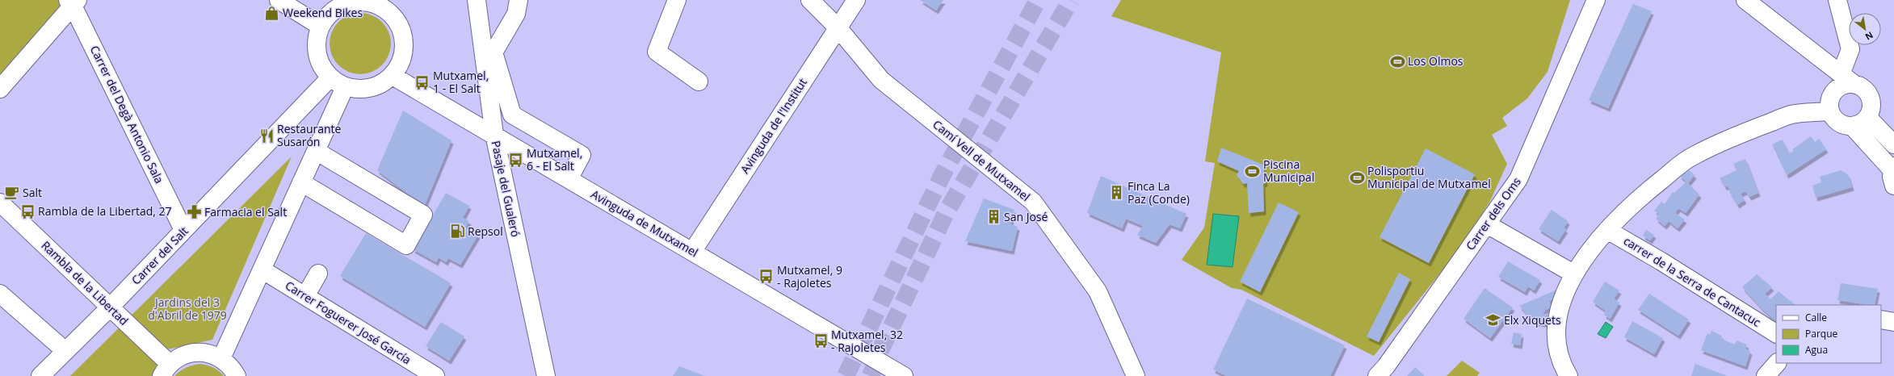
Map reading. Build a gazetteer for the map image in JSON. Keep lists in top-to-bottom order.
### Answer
{
  "streets": {
    "street": [
      "Carrer del Degà Antonio Sala",
      "Avinguda de l'Institut",
      "Camí Vell de Mutxamel",
      "Pasaje del Gualeró",
      "Carrer dels Oms",
      "Avinguda de Mutxamel",
      "Carrer del Salt",
      "carrer de la Serra de Cantacuc",
      "Rambla de la Libertad",
      "Carrer Foguerer José García"
    ]
  },
  "crossings": [
    ["Carrer del Degà Antonio Sala", "Carrer del Salt"],
    ["Avinguda de l'Institut", "Camí Vell de Mutxamel"],
    ["Avinguda de l'Institut", "Avinguda de Mutxamel"],
    ["Pasaje del Gualeró", "Avinguda de Mutxamel"],
    ["Avinguda de Mutxamel", "Carrer del Salt"],
    ["Carrer del Salt", "Rambla de la Libertad"]
  ],
  "parks": ["Jardins del 3 d'Abril de 1979"],
  "places": {
    "shop": ["Weekend Bikes"],
    "sports": ["Los Olmos", "Piscina Municipal", "Polisportiu Municipal de Mutxamel"],
    "bus stop": [
      "Mutxamel, 1 - El Salt",
      "Mutxamel, 6 - El Salt",
      "Rambla de la Libertad, 27",
      "Mutxamel, 9 - Rajoletes",
      "Mutxamel, 32 - Rajoletes"
    ],
    "restaurant": ["Restaurante Susarón"],
    "cafe": ["Salt"],
    "building": ["Finca La Paz (Conde)", "San José"],
    "pharmacy": ["Farmacia el Salt"],
    "fuel station": ["Repsol"],
    "school or university": ["Elx Xiquets"]
  },
  "legend": ["Calle", "Parque", "Agua"],
  "north": "bottom right"
}
